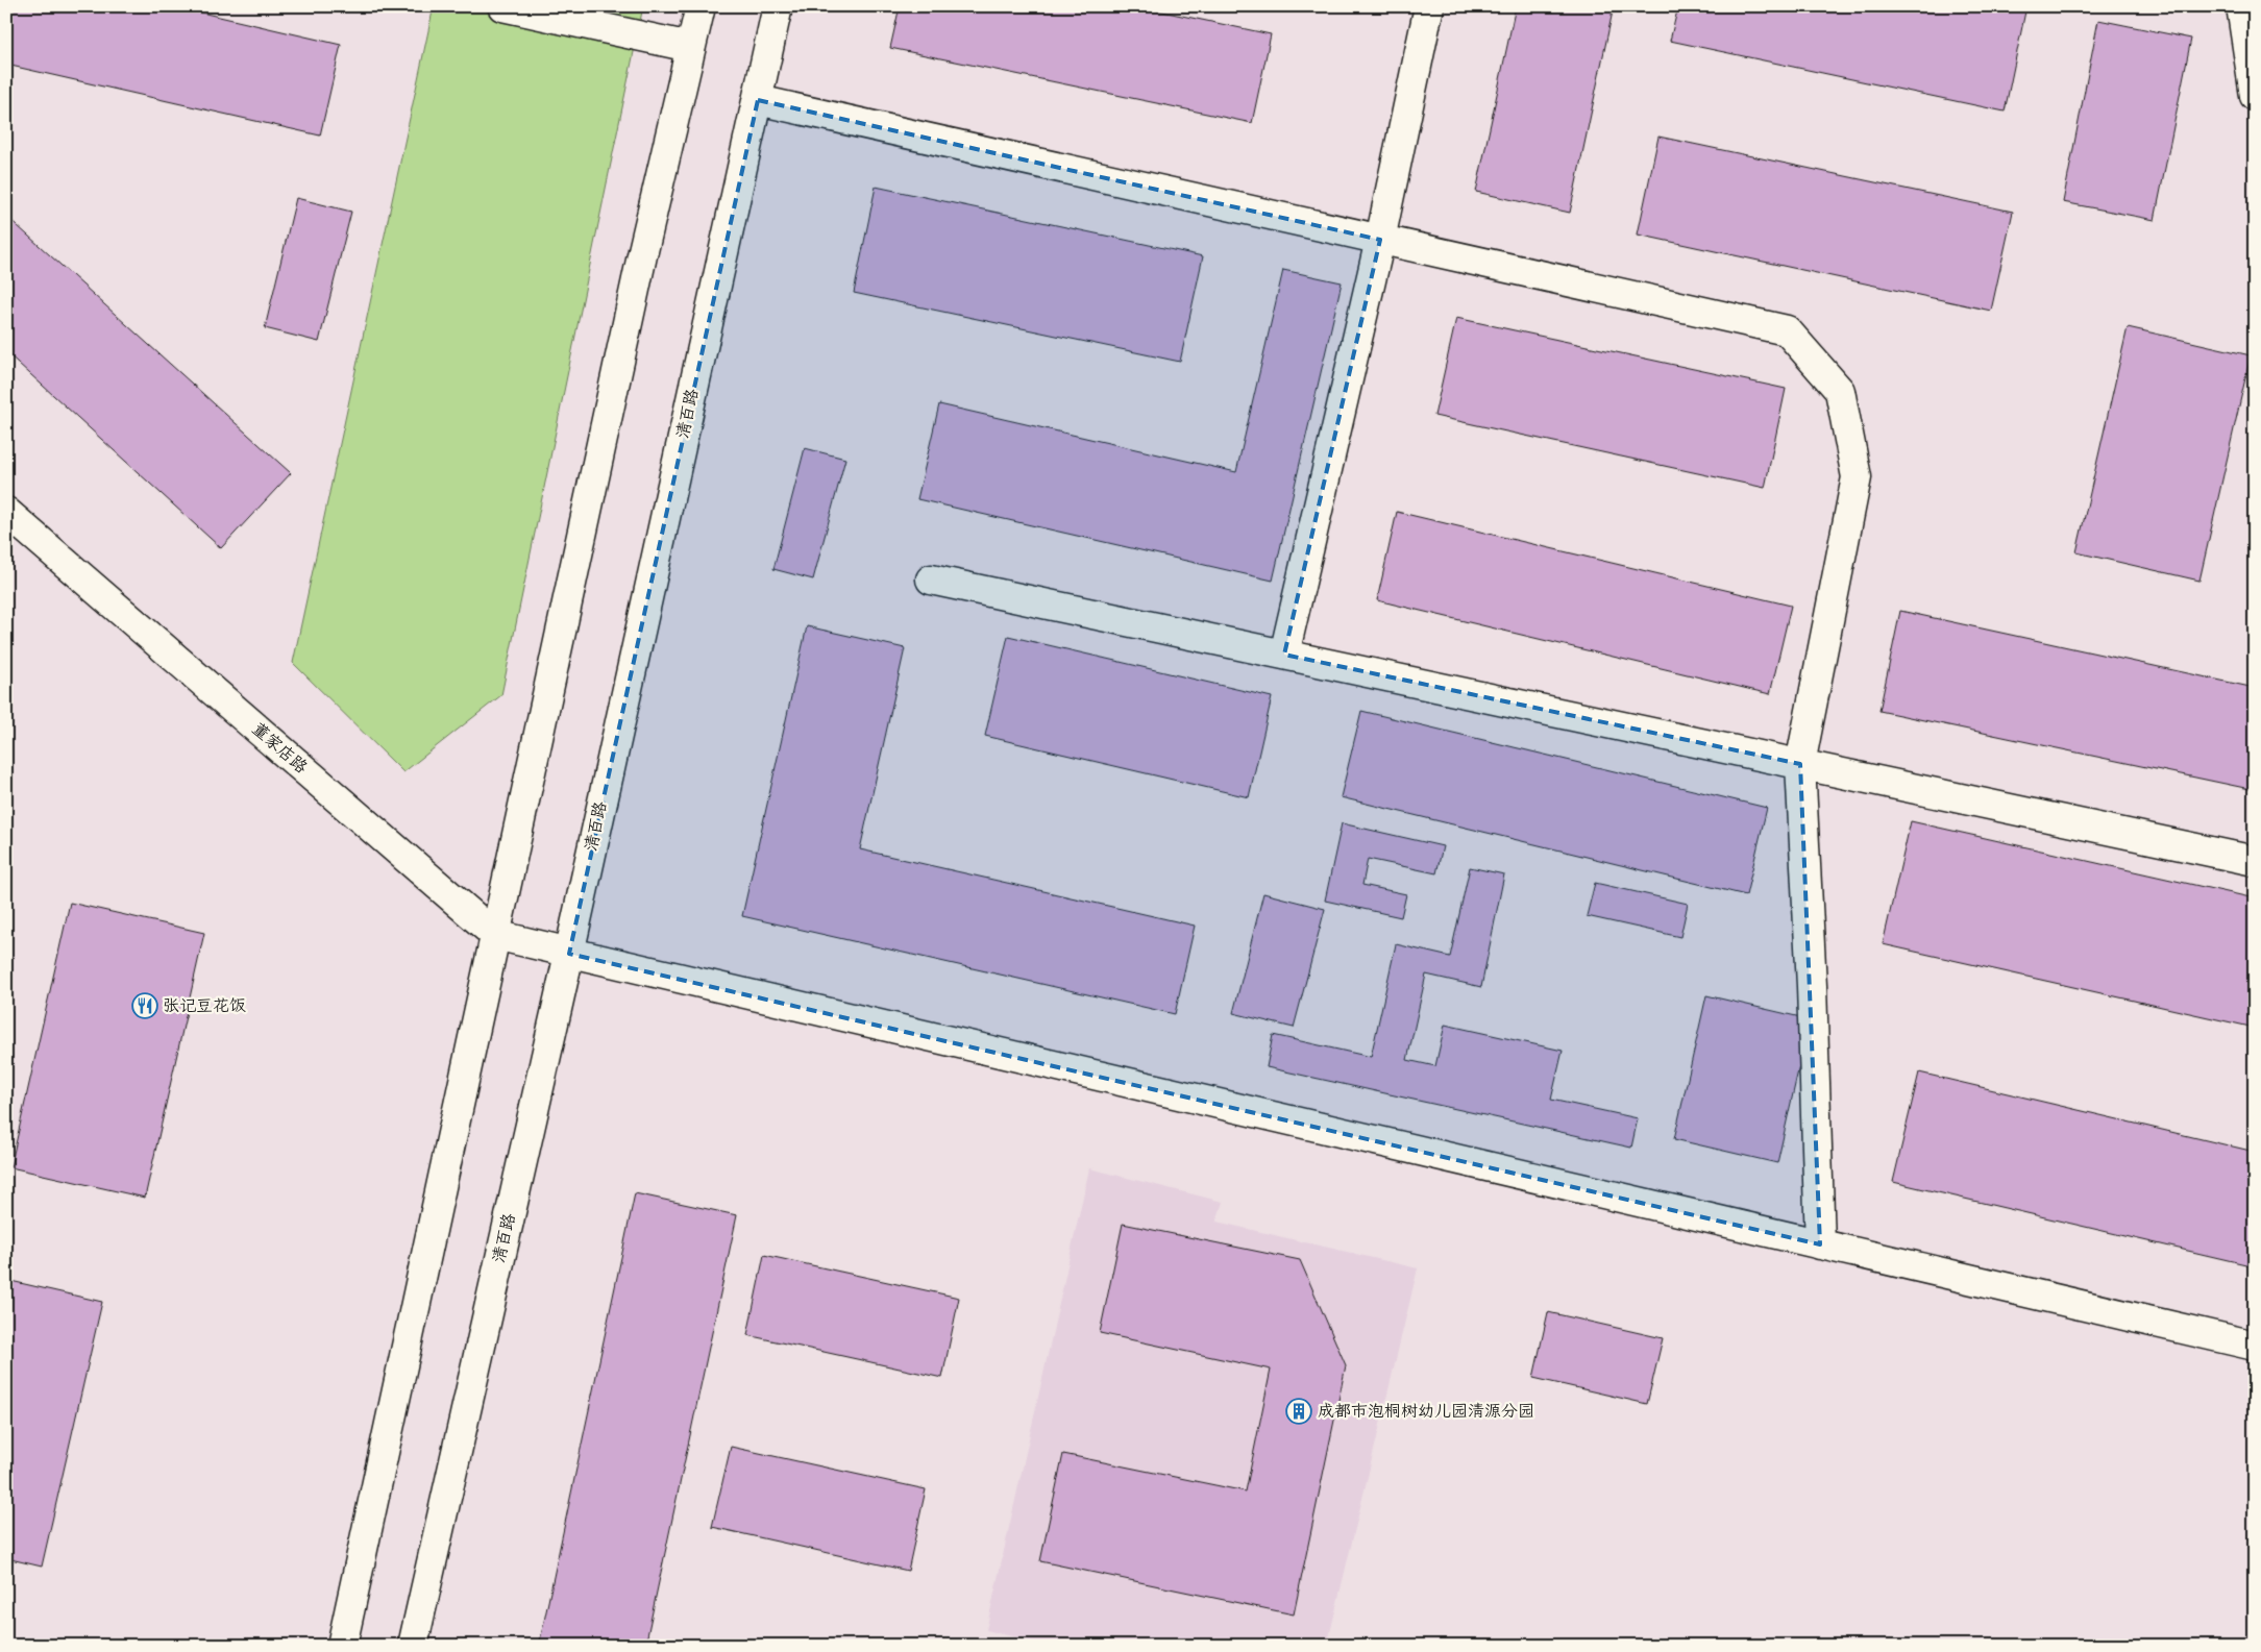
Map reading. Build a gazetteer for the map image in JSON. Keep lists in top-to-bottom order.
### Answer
{
  "streets": {
    "street": ["清百路", "董家店路"]
  },
  "crossings": [
    ["清百路", "董家店路"]
  ],
  "places": {
    "restaurant": ["张记豆花饭"],
    "building": ["成都市泡桐树幼儿园清源分园"]
  }
}
